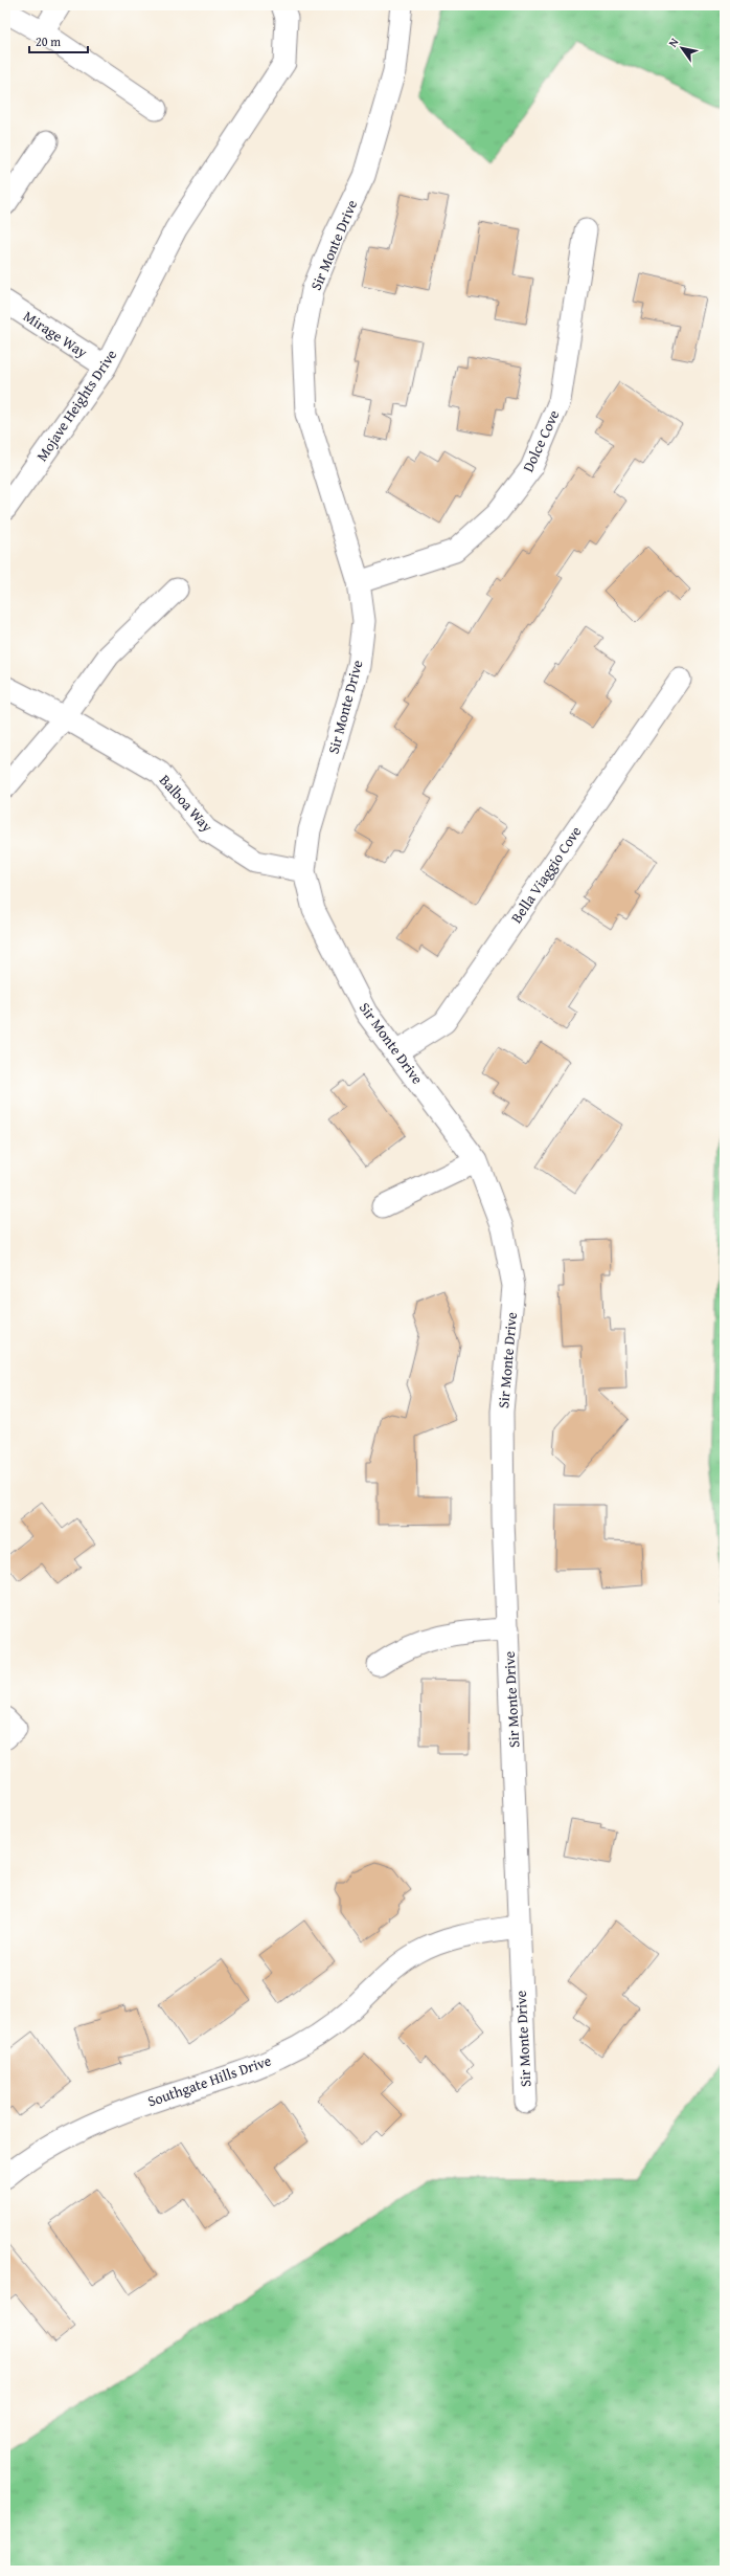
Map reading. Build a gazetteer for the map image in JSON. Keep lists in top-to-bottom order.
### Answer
{
  "streets": {
    "street": [
      "Sir Monte Drive",
      "Mirage Way",
      "Mojave Heights Drive",
      "Dolce Cove",
      "Balboa Way",
      "Bella Viaggio Cove",
      "Southgate Hills Drive"
    ]
  },
  "crossings": [
    ["Sir Monte Drive", "Dolce Cove"],
    ["Sir Monte Drive", "Balboa Way"],
    ["Sir Monte Drive", "Bella Viaggio Cove"],
    ["Sir Monte Drive", "Southgate Hills Drive"],
    ["Mirage Way", "Mojave Heights Drive"]
  ],
  "scale_bar": "20 m",
  "north": "top left"
}
